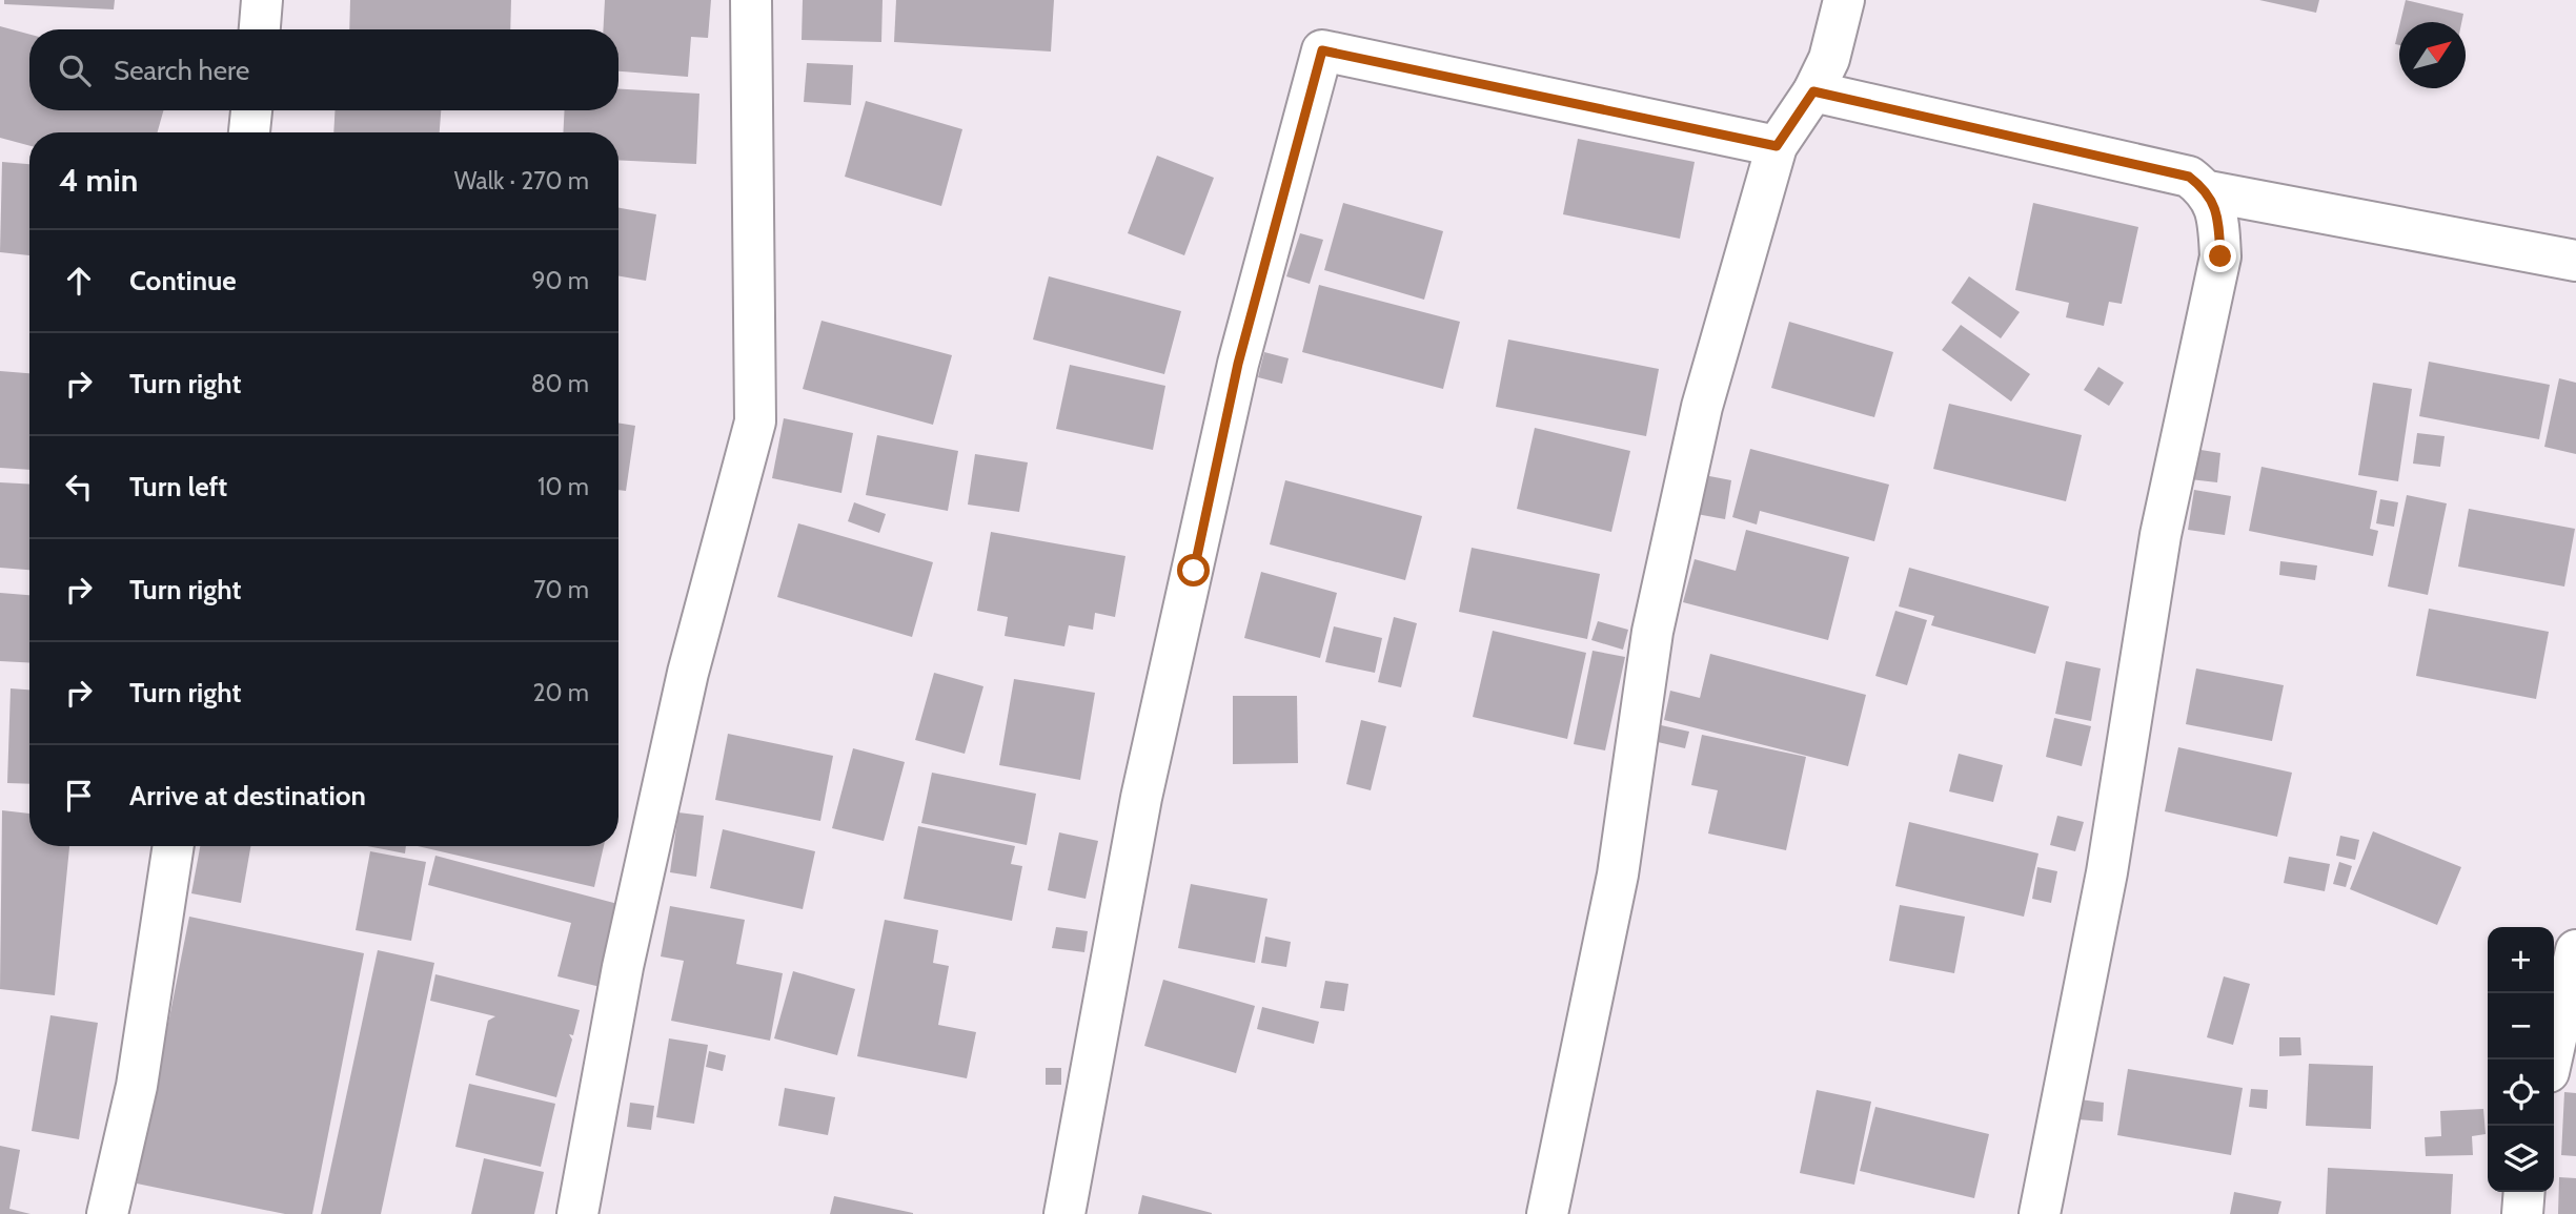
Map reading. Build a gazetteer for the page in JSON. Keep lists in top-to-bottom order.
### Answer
{
  "north": "top right",
  "page": {
    "search": "Search here",
    "heading": ["4 min", "Walk · 270 m"],
    "list": [
      ["Continue", "90 m"],
      ["Turn right", "80 m"],
      ["Turn left", "10 m"],
      ["Turn right", "70 m"],
      ["Turn right", "20 m"],
      "Arrive at destination"
    ],
    "map_buttons": ["+", "−"]
  }
}
